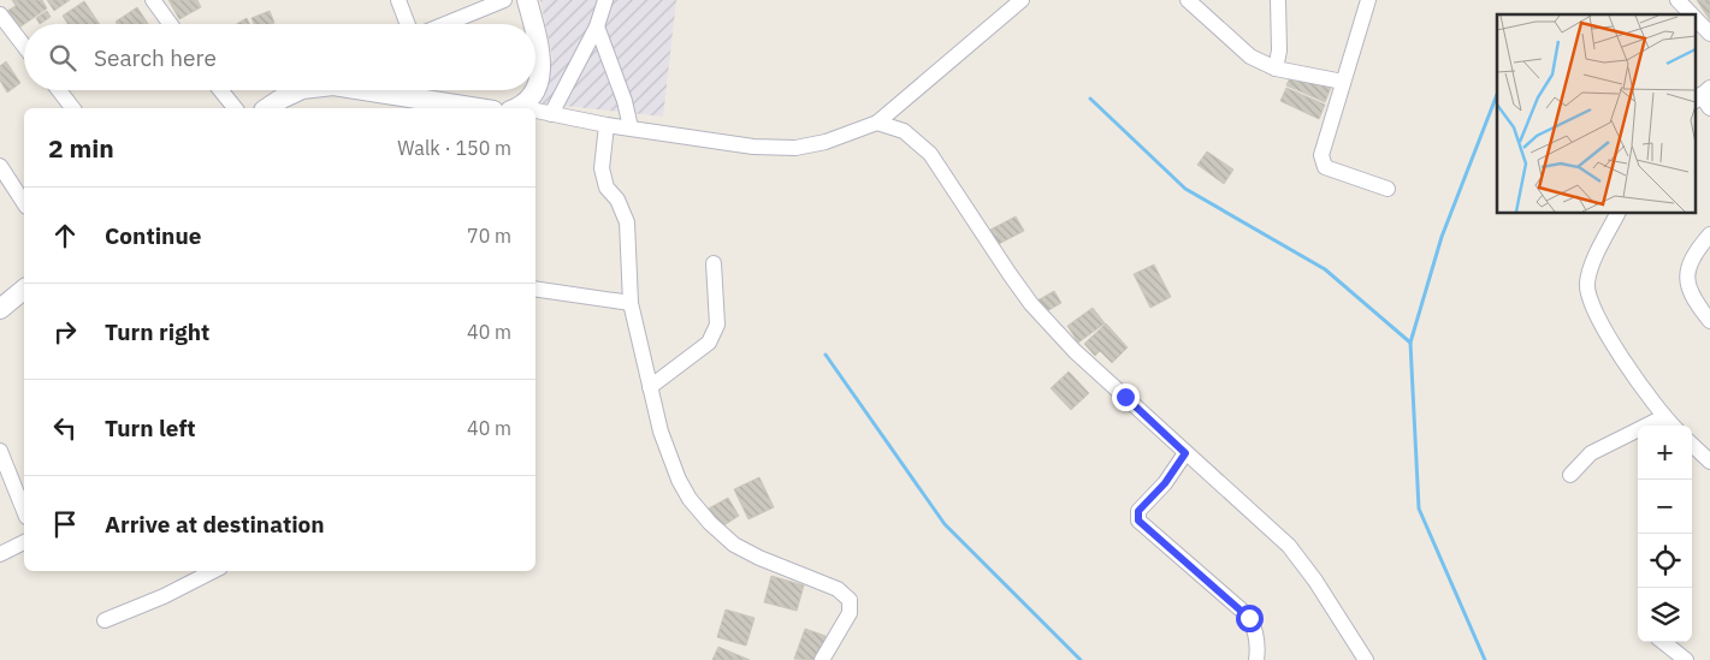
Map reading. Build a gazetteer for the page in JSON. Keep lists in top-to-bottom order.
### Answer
{
  "page": {
    "search": "Search here",
    "heading": ["2 min", "Walk · 150 m"],
    "list": [
      ["Continue", "70 m"],
      ["Turn right", "40 m"],
      ["Turn left", "40 m"],
      "Arrive at destination"
    ],
    "map_buttons": ["+", "−"]
  }
}
